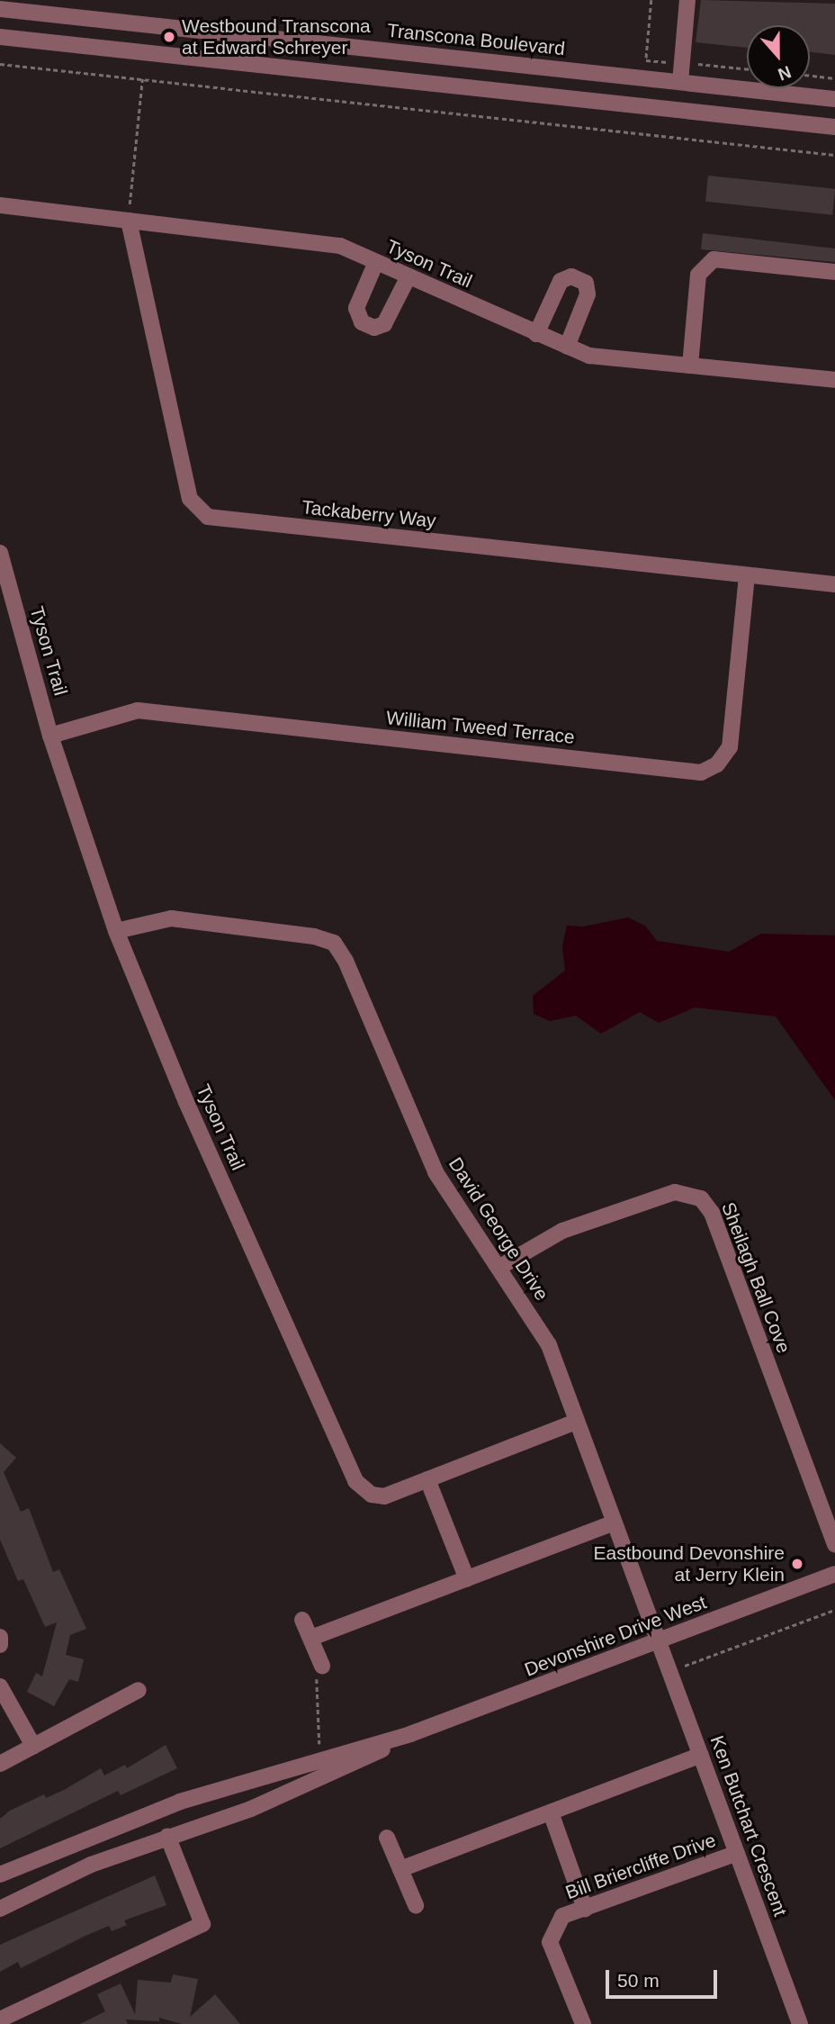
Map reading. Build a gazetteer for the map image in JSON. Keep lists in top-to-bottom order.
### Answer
{
  "streets": {
    "street": [
      "Transcona Boulevard",
      "Tyson Trail",
      "Tackaberry Way",
      "William Tweed Terrace",
      "David George Drive",
      "Sheilagh Ball Cove",
      "Devonshire Drive West",
      "Ken Butchart Crescent",
      "Bill Briercliffe Drive"
    ]
  },
  "crossings": [
    ["Tyson Trail", "Tackaberry Way"],
    ["Tyson Trail", "William Tweed Terrace"],
    ["Tyson Trail", "David George Drive"],
    ["Tackaberry Way", "William Tweed Terrace"],
    ["David George Drive", "Sheilagh Ball Cove"],
    ["David George Drive", "Devonshire Drive West"],
    ["David George Drive", "Ken Butchart Crescent"],
    ["Devonshire Drive West", "Ken Butchart Crescent"],
    ["Ken Butchart Crescent", "Bill Briercliffe Drive"]
  ],
  "places": ["Westbound Transcona at Edward Schreyer", "Eastbound Devonshire at Jerry Klein"],
  "scale_bar": "50 m",
  "north": "bottom"
}
